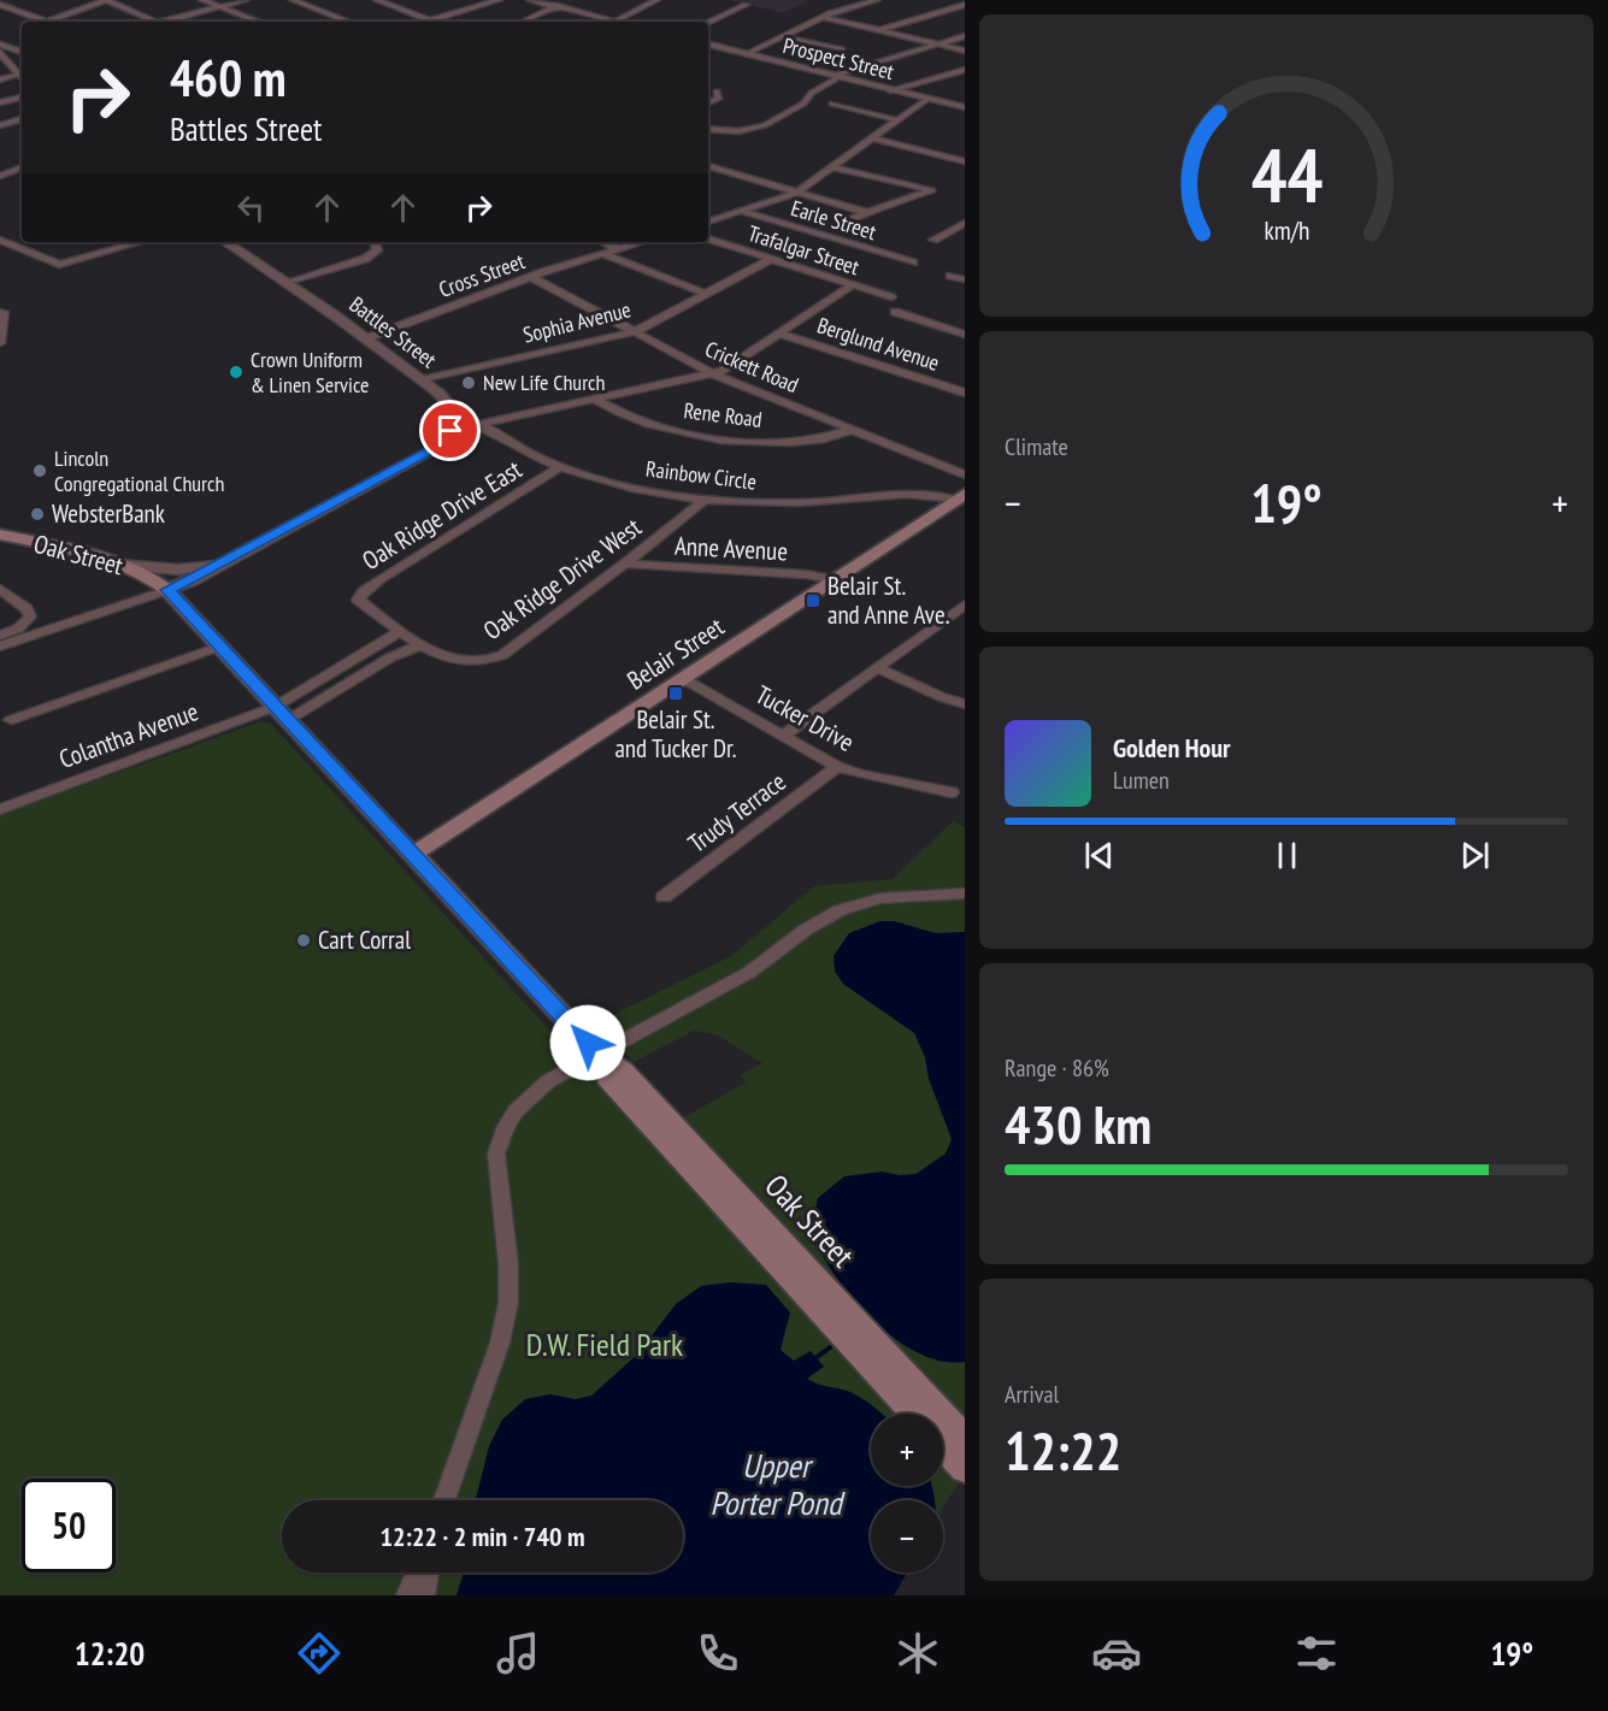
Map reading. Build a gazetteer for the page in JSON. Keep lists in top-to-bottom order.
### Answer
{
  "streets": {
    "main road": ["Oak Street", "Belair Street"],
    "street": [
      "Prospect Street",
      "Earle Street",
      "Trafalgar Street",
      "Cross Street",
      "Sophia Avenue",
      "Battles Street",
      "Berglund Avenue",
      "Crickett Road",
      "Rene Road",
      "Rainbow Circle",
      "Oak Ridge Drive East",
      "Anne Avenue",
      "Oak Ridge Drive West",
      "Tucker Drive",
      "Colantha Avenue",
      "Trudy Terrace"
    ]
  },
  "crossings": [
    ["Trafalgar Street", "Sophia Avenue"],
    ["Cross Street", "Battles Street"],
    ["Cross Street", "Crickett Road"],
    ["Sophia Avenue", "Battles Street"],
    ["Sophia Avenue", "Crickett Road"],
    ["Battles Street", "Rainbow Circle"],
    ["Crickett Road", "Rene Road"],
    ["Rainbow Circle", "Oak Ridge Drive East"],
    ["Rainbow Circle", "Oak Ridge Drive West"],
    ["Rainbow Circle", "Belair Street"],
    ["Oak Ridge Drive East", "Oak Ridge Drive West"],
    ["Anne Avenue", "Oak Ridge Drive West"],
    ["Anne Avenue", "Belair Street"],
    ["Oak Street", "Belair Street"],
    ["Oak Street", "Colantha Avenue"],
    ["Belair Street", "Tucker Drive"],
    ["Tucker Drive", "Trudy Terrace"]
  ],
  "water": ["Upper Porter Pond"],
  "parks": ["D.W. Field Park"],
  "places": {
    "other": [
      "Crown Uniform & Linen Service",
      "New Life Church",
      "Lincoln Congregational Church",
      "WebsterBank",
      "Cart Corral"
    ],
    "transit": ["Belair St. and Anne Ave.", "Belair St. and Tucker Dr."]
  },
  "page": {
    "turn": ["460 m", "Battles Street"],
    "tile": [
      "Climate",
      ["Range · 86%", "430 km"],
      ["Arrival", "12:22"]
    ],
    "heat": ["−", "19°", "+"],
    "song": ["Golden Hour", "Lumen"],
    "map_buttons": ["+", "−"],
    "limit": "50",
    "trip": "12:22 · 2 min · 740 m",
    "tabs": ["12:20", "19°"],
    "gauge": ["44", "km/h"]
  }
}
